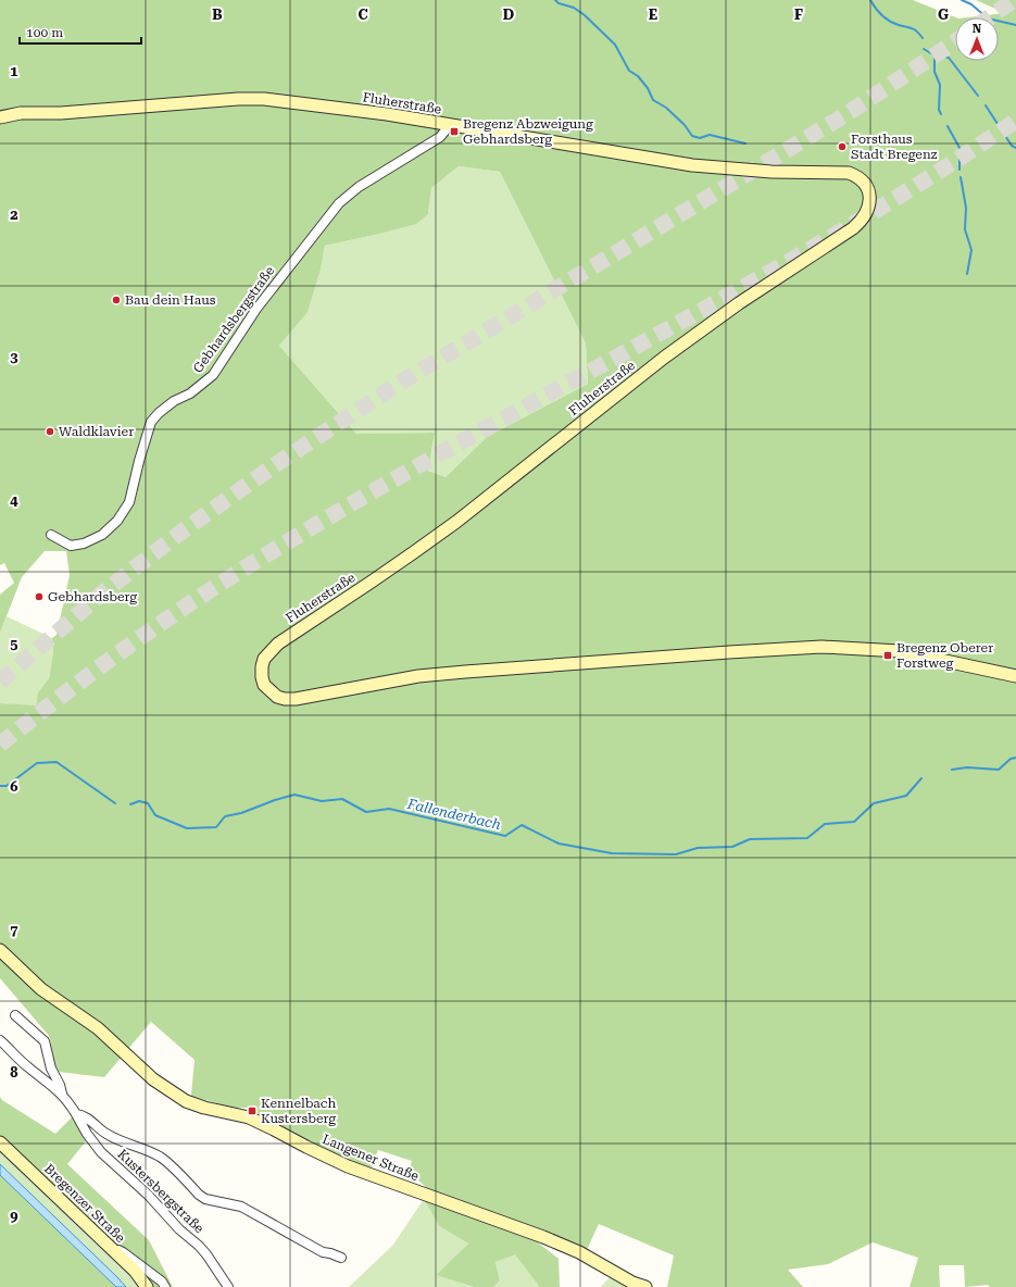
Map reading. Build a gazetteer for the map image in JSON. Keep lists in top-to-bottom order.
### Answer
{
  "streets": {
    "street": [
      "Fluherstraße",
      "Gebhardsbergstraße",
      "Langener Straße",
      "Kustersbergstraße",
      "Bregenzer Straße"
    ]
  },
  "crossings": [
    ["Fluherstraße", "Gebhardsbergstraße"]
  ],
  "water": ["Fallenderbach"],
  "places": {
    "transit": ["Bregenz Abzweigung Gebhardsberg", "Bregenz Oberer Forstweg", "Kennelbach Kustersberg"],
    "other": [
      "Forsthaus Stadt Bregenz",
      "Bau dein Haus",
      "Waldklavier",
      "Gebhardsberg"
    ]
  },
  "scale_bar": "100 m",
  "north": "top",
  "grid": {
    "columns": [
      "B",
      "C",
      "D",
      "E",
      "F",
      "G"
    ],
    "rows": [
      "1",
      "2",
      "3",
      "4",
      "5",
      "6",
      "7",
      "8",
      "9"
    ]
  }
}
